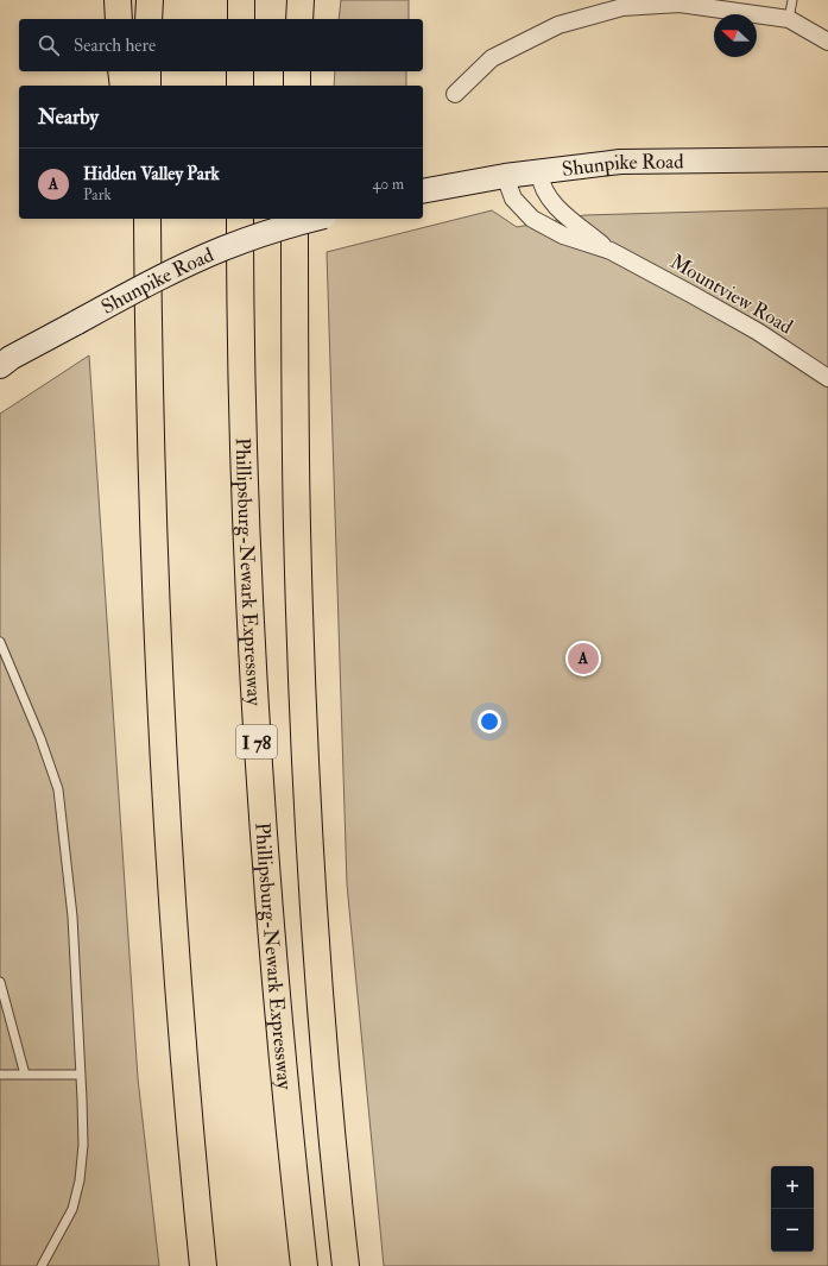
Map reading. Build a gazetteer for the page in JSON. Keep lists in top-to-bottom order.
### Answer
{
  "streets": {
    "highway": ["Phillipsburg-Newark Expressway", "I 78"],
    "street": ["Shunpike Road", "Mountview Road"]
  },
  "crossings": [
    ["Shunpike Road", "Mountview Road"]
  ],
  "north": "left",
  "page": {
    "search": "Search here",
    "heading": "Nearby",
    "list": [
      {
        "mark": "A",
        "name": "Hidden Valley Park",
        "note": "Park",
        "value": "40 m"
      }
    ],
    "pins": "A",
    "map_buttons": ["+", "−"]
  }
}
